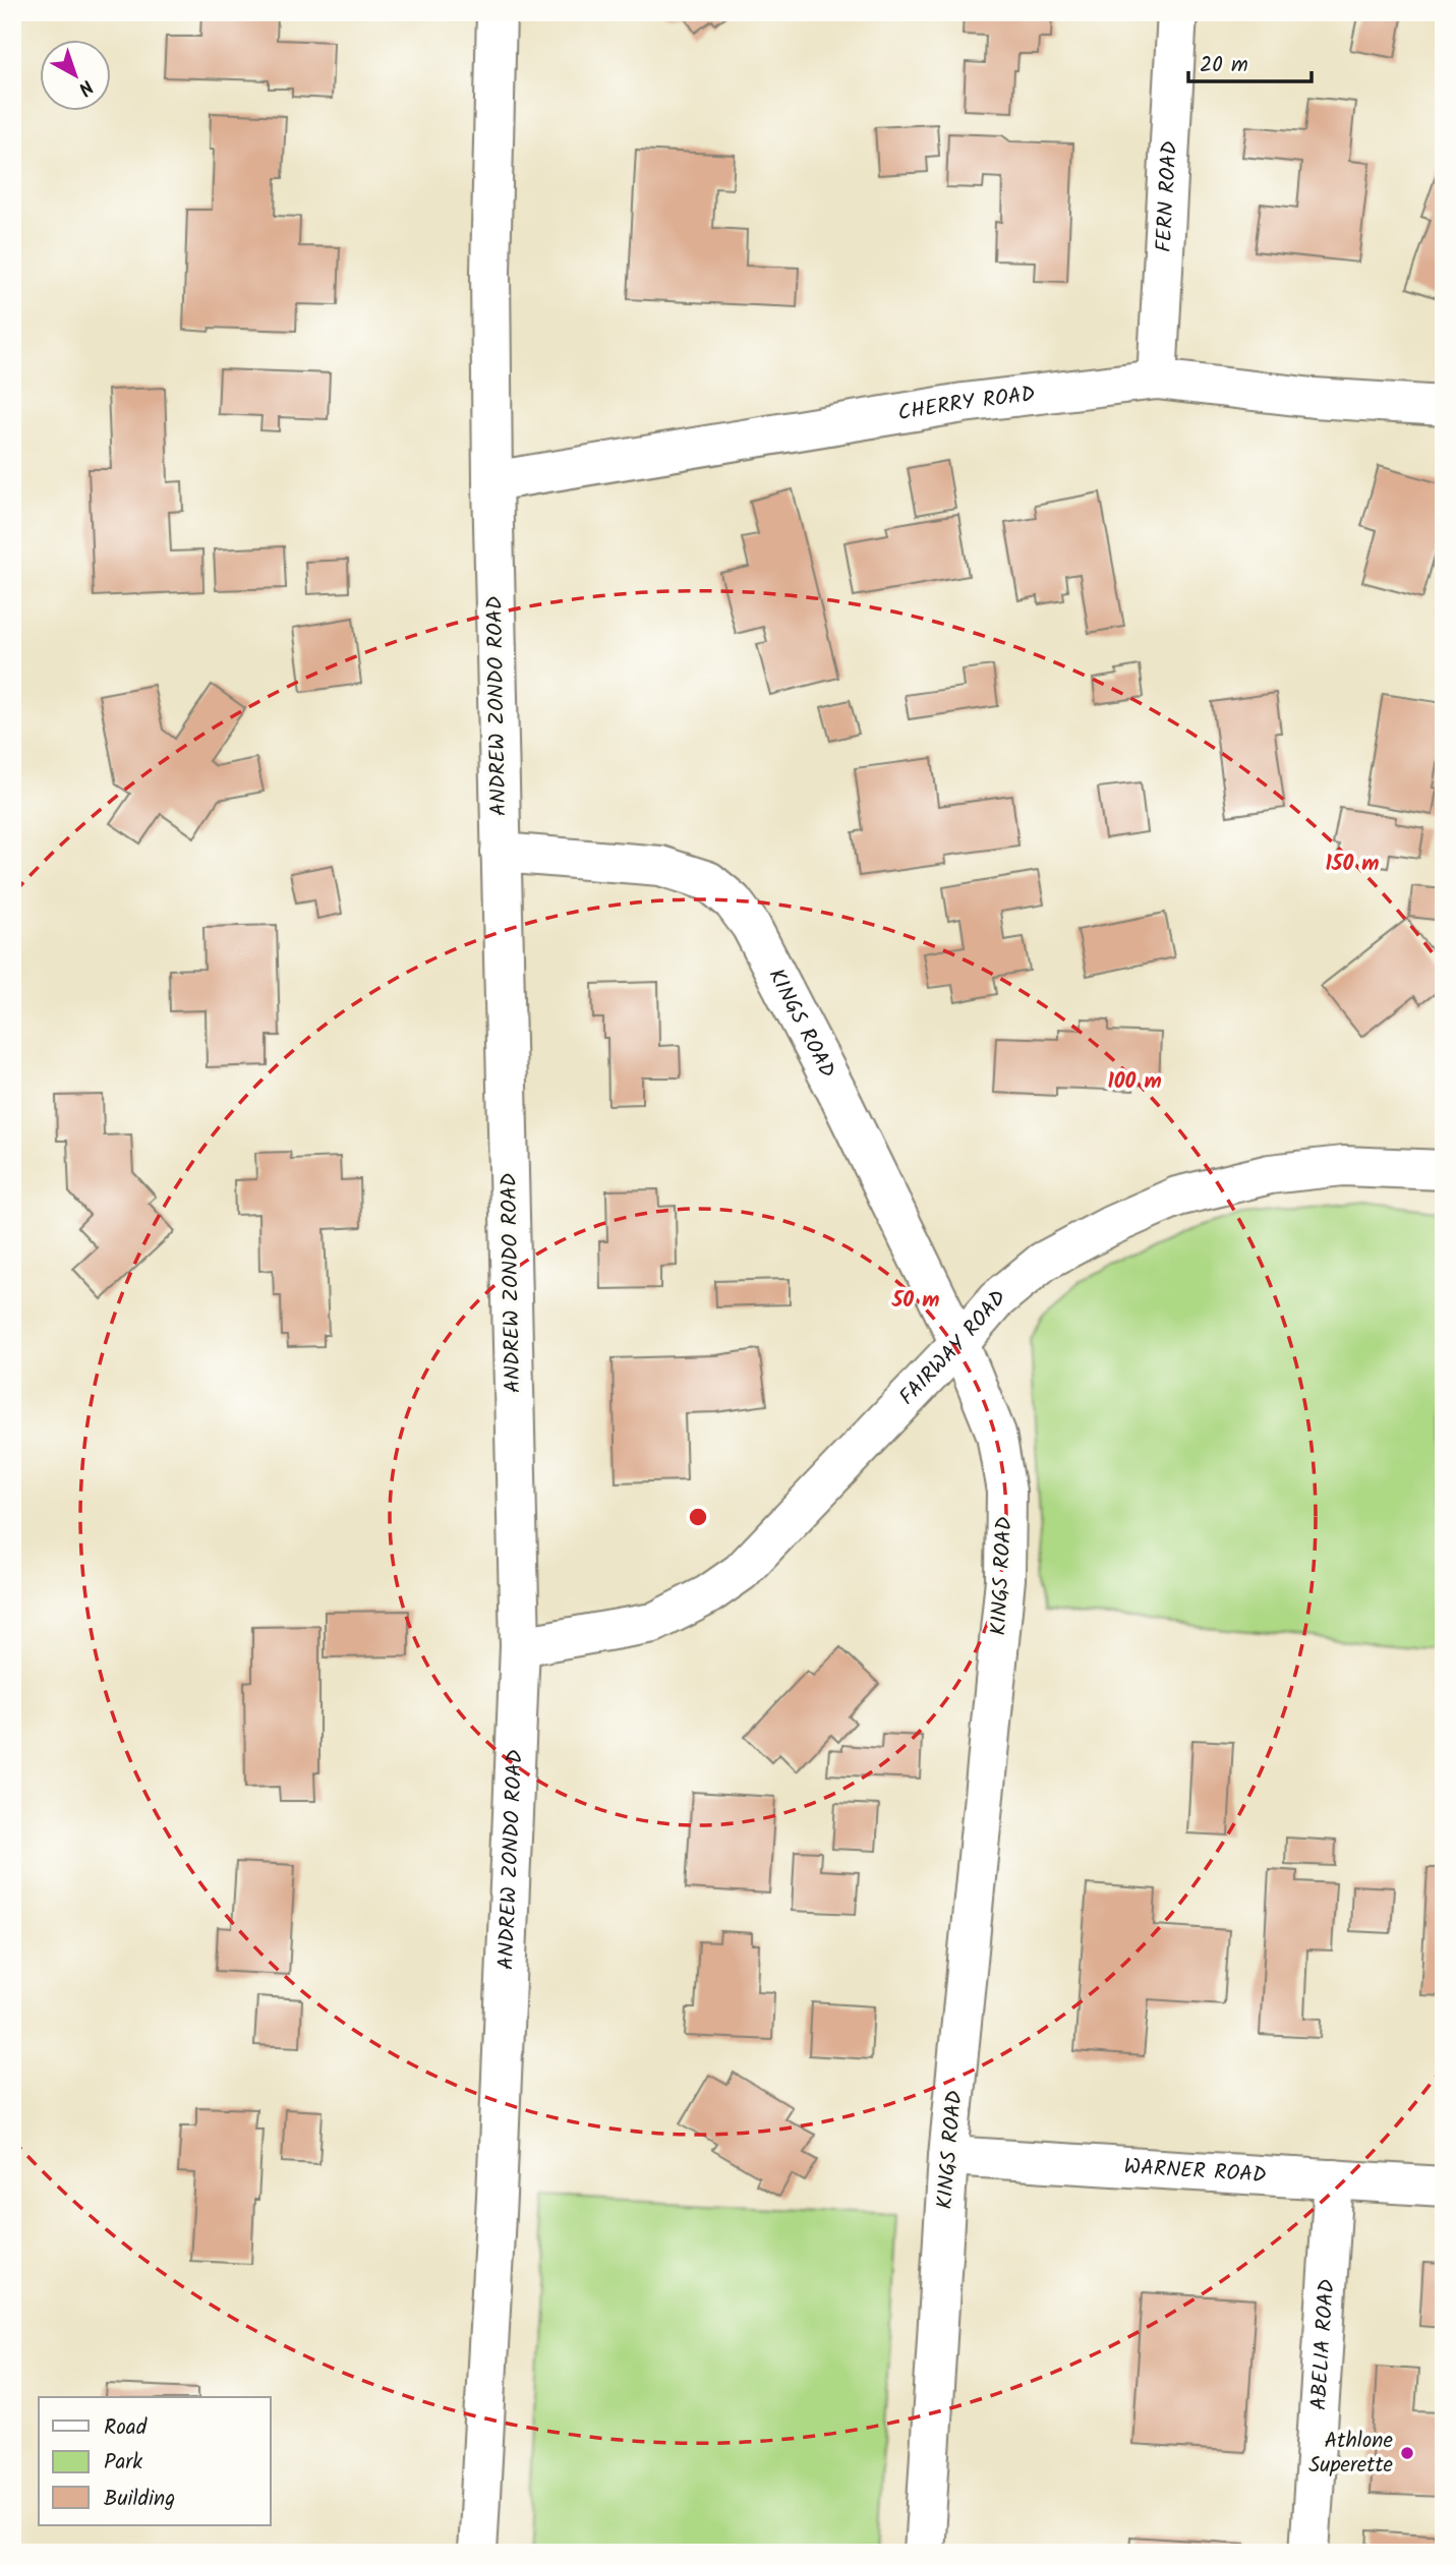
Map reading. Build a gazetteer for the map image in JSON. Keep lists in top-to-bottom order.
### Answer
{
  "streets": {
    "street": [
      "FERN ROAD",
      "CHERRY ROAD",
      "ANDREW ZONDO ROAD",
      "KINGS ROAD",
      "FAIRWAY ROAD",
      "WARNER ROAD",
      "ABELIA ROAD"
    ]
  },
  "crossings": [
    ["FERN ROAD", "CHERRY ROAD"],
    ["CHERRY ROAD", "ANDREW ZONDO ROAD"],
    ["ANDREW ZONDO ROAD", "KINGS ROAD"],
    ["ANDREW ZONDO ROAD", "FAIRWAY ROAD"],
    ["KINGS ROAD", "FAIRWAY ROAD"],
    ["KINGS ROAD", "WARNER ROAD"],
    ["WARNER ROAD", "ABELIA ROAD"]
  ],
  "places": ["Athlone Superette"],
  "legend": ["Road", "Park", "Building"],
  "scale_bar": "20 m",
  "north": "bottom right",
  "rings": ["150 m", "100 m", "50 m"]
}
